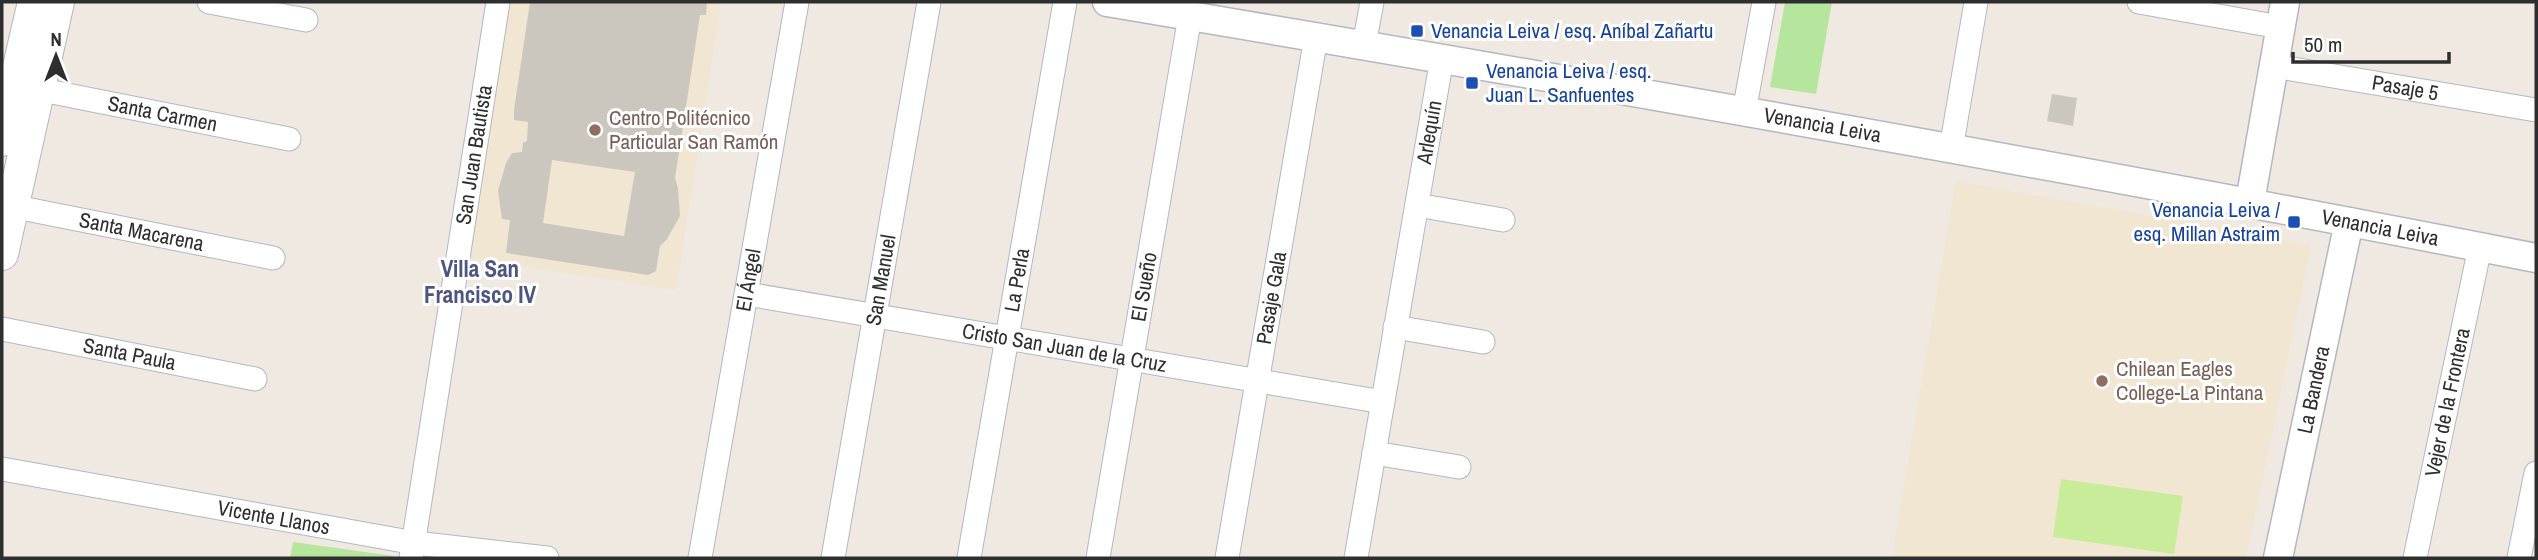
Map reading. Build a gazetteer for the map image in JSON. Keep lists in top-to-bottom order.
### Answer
{
  "streets": {
    "street": [
      "Pasaje 5",
      "Santa Carmen",
      "Venancia Leiva",
      "Arlequín",
      "San Juan Bautista",
      "Santa Macarena",
      "El Ángel",
      "San Manuel",
      "La Perla",
      "El Sueño",
      "Pasaje Gala",
      "Cristo San Juan de la Cruz",
      "Santa Paula",
      "La Bandera",
      "Vejer de la Frontera",
      "Vicente Llanos"
    ]
  },
  "crossings": [
    ["Venancia Leiva", "Arlequín"],
    ["Venancia Leiva", "El Sueño"],
    ["Venancia Leiva", "Pasaje Gala"],
    ["Venancia Leiva", "La Bandera"],
    ["Venancia Leiva", "Vejer de la Frontera"],
    ["Arlequín", "Cristo San Juan de la Cruz"],
    ["San Juan Bautista", "Vicente Llanos"],
    ["El Ángel", "Cristo San Juan de la Cruz"],
    ["San Manuel", "Cristo San Juan de la Cruz"],
    ["La Perla", "Cristo San Juan de la Cruz"],
    ["El Sueño", "Cristo San Juan de la Cruz"],
    ["Pasaje Gala", "Cristo San Juan de la Cruz"]
  ],
  "districts": ["Villa San Francisco IV"],
  "places": {
    "transit": ["Venancia Leiva / esq. Aníbal Zañartu", "Venancia Leiva / esq. Juan L. Sanfuentes", "Venancia Leiva / esq. Millan Astraim"],
    "other": ["Centro Politécnico Particular San Ramón", "Chilean Eagles College-La Pintana"]
  },
  "scale_bar": "50 m",
  "north": "top"
}
